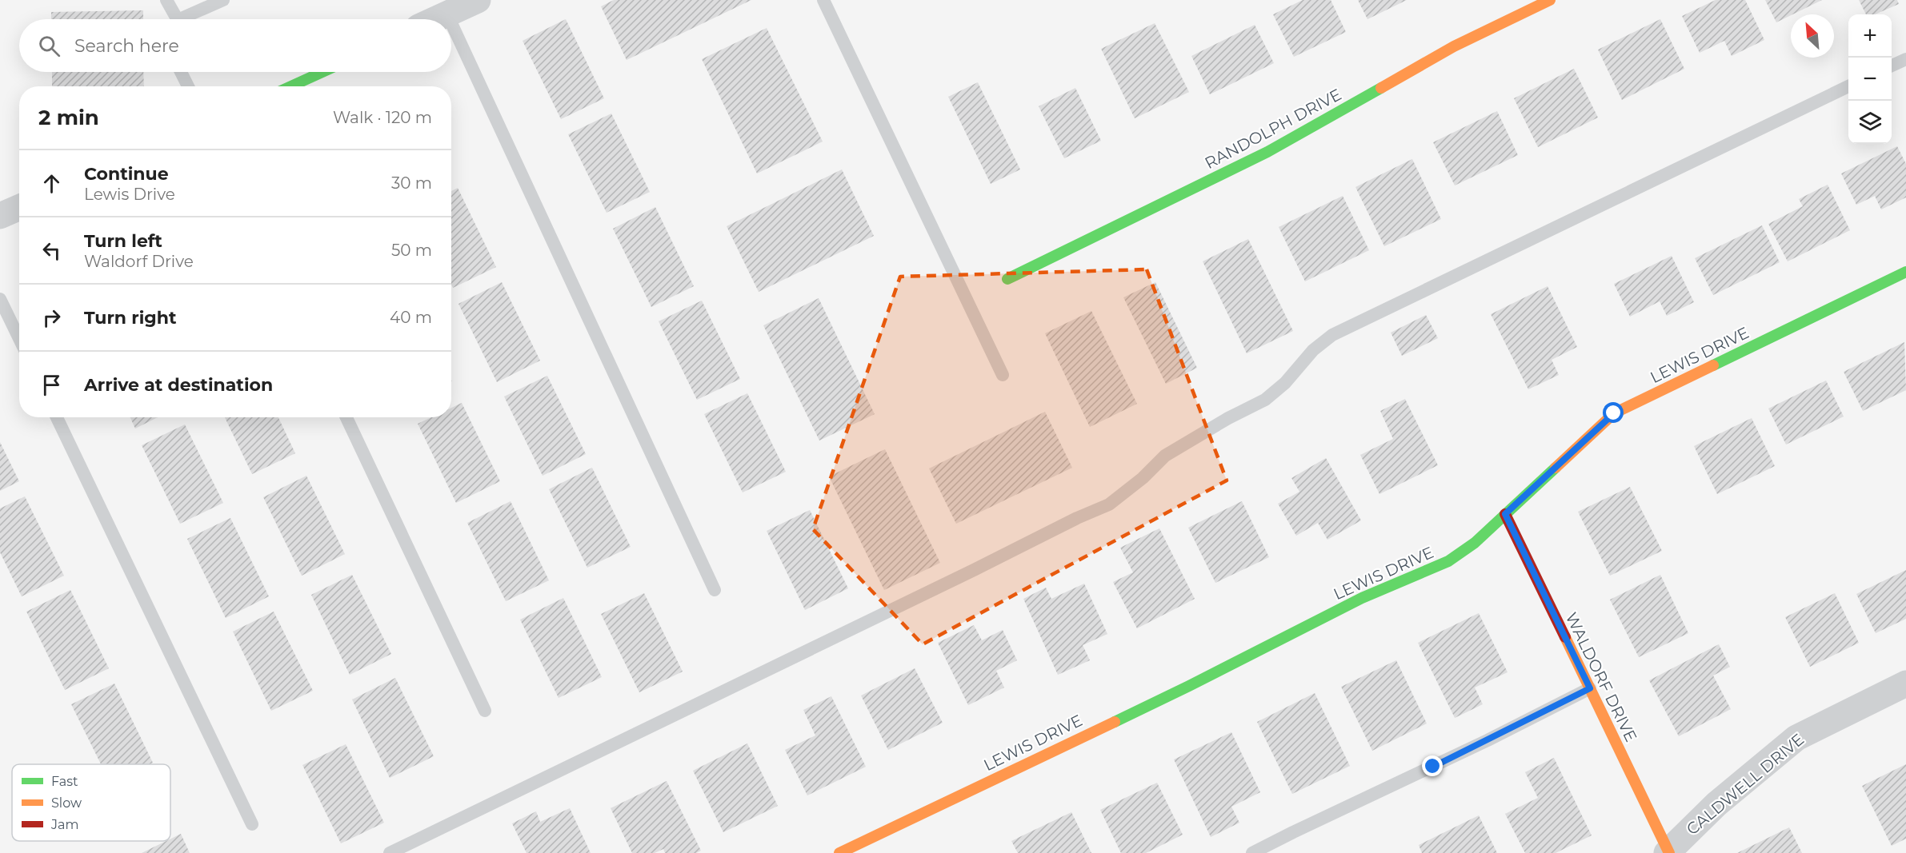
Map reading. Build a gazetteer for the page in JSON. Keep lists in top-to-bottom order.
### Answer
{
  "streets": {
    "street": [
      "RANDOLPH DRIVE",
      "LEWIS DRIVE",
      "WALDORF DRIVE",
      "CALDWELL DRIVE"
    ]
  },
  "crossings": [
    ["LEWIS DRIVE", "WALDORF DRIVE"],
    ["WALDORF DRIVE", "CALDWELL DRIVE"]
  ],
  "legend": ["Fast", "Slow", "Jam"],
  "north": "top left",
  "page": {
    "map_buttons": ["+", "−"],
    "search": "Search here",
    "heading": ["2 min", "Walk · 120 m"],
    "list": [
      ["Continue", "Lewis Drive", "30 m"],
      ["Turn left", "Waldorf Drive", "50 m"],
      ["Turn right", "40 m"],
      "Arrive at destination"
    ]
  }
}
